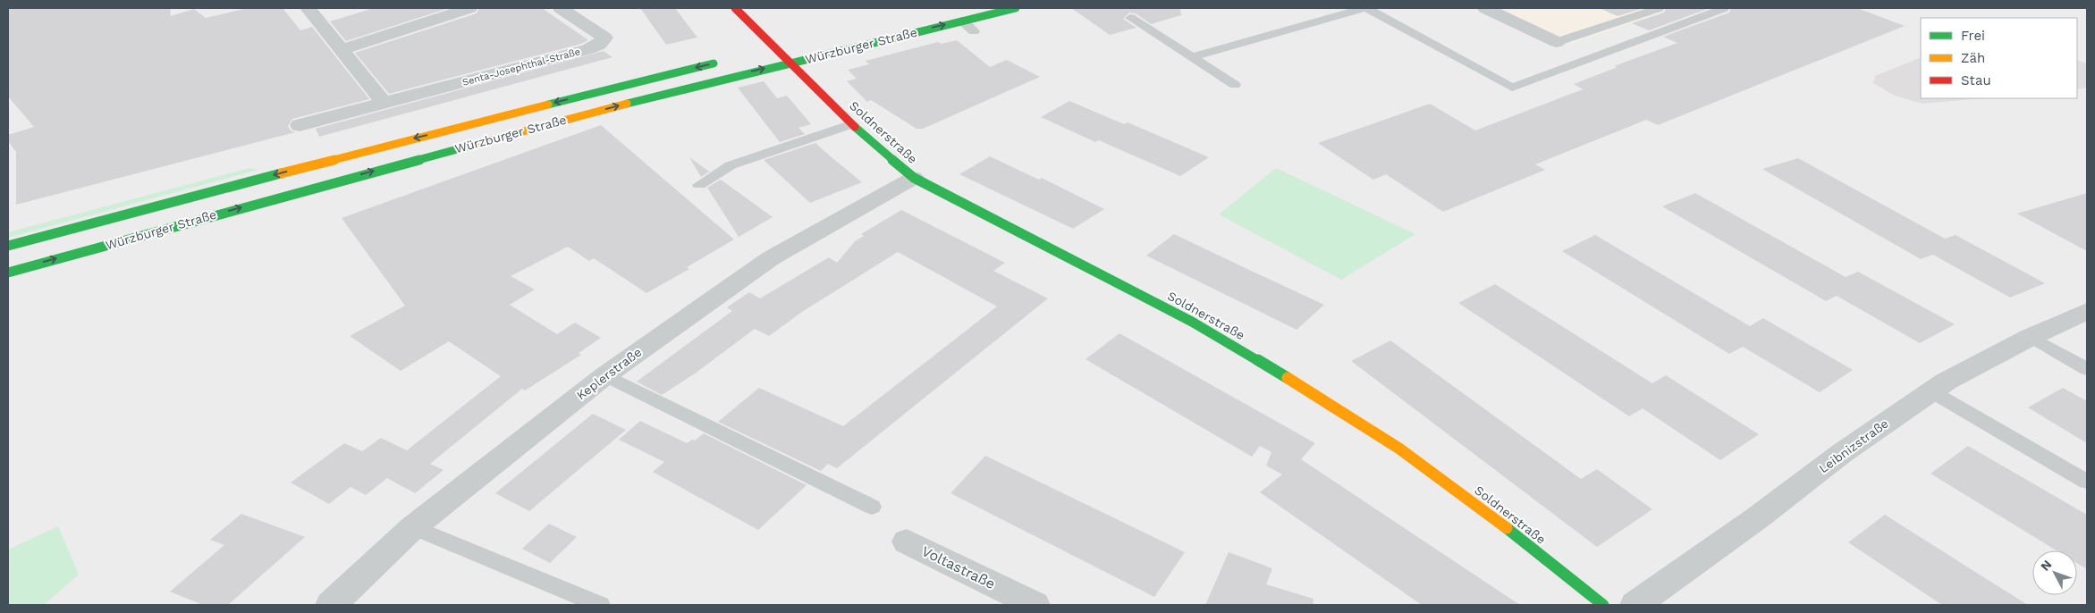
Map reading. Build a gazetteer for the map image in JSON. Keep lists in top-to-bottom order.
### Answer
{
  "streets": {
    "main road": ["Würzburger Straße", "Soldnerstraße"],
    "street": [
      "Senta-Josephthal-Straße",
      "Keplerstraße",
      "Leibnizstraße",
      "Voltastraße"
    ]
  },
  "crossings": [
    ["Würzburger Straße", "Soldnerstraße"],
    ["Soldnerstraße", "Keplerstraße"]
  ],
  "legend": ["Frei", "Zäh", "Stau"],
  "north": "top left"
}
